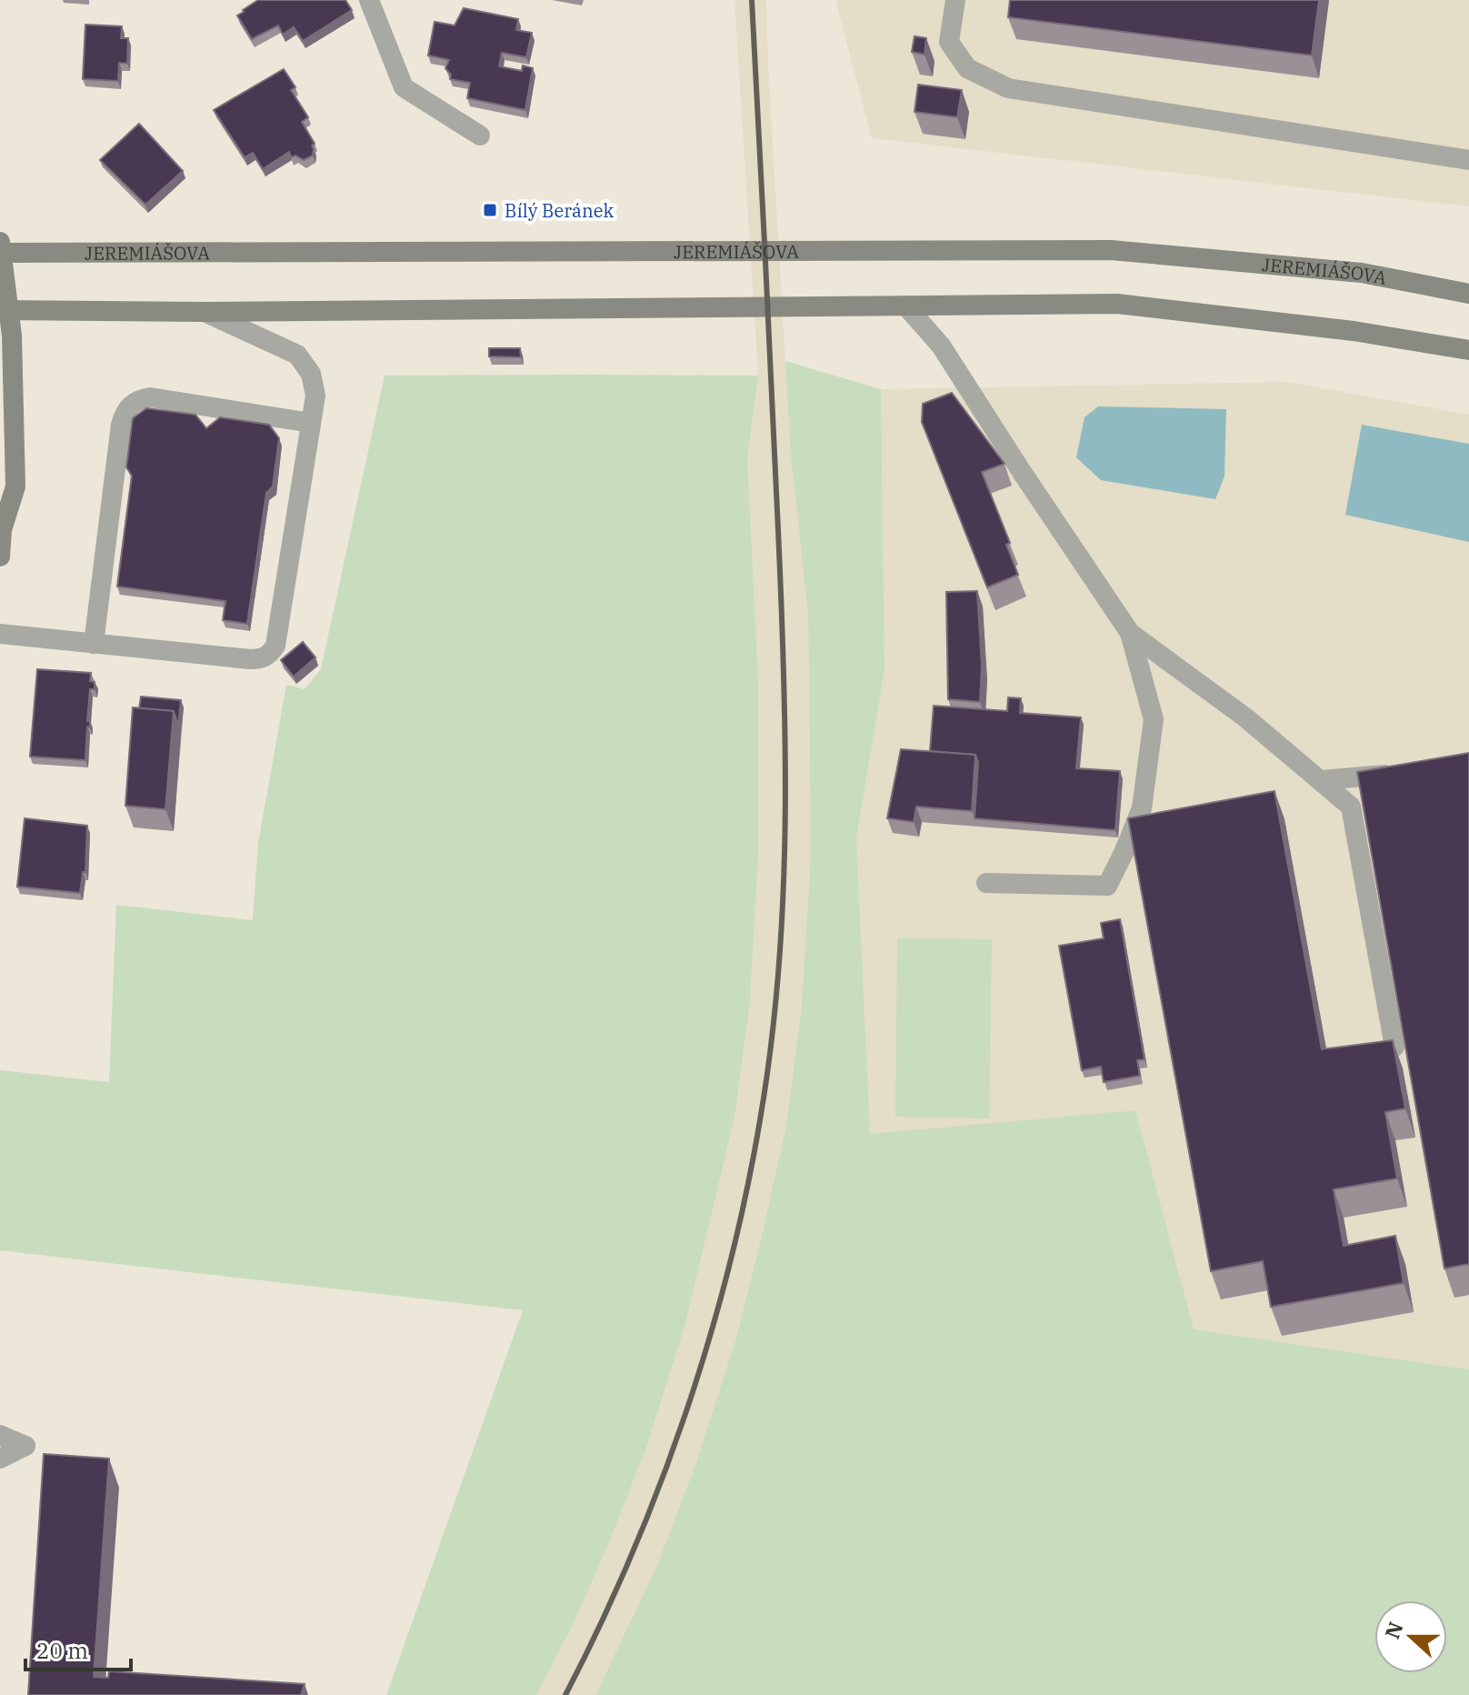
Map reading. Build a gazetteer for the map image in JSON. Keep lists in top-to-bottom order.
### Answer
{
  "streets": {
    "main road": ["JEREMIÁŠOVA"]
  },
  "places": {
    "transit": ["Bílý Beránek"]
  },
  "scale_bar": "20 m",
  "north": "left"
}
